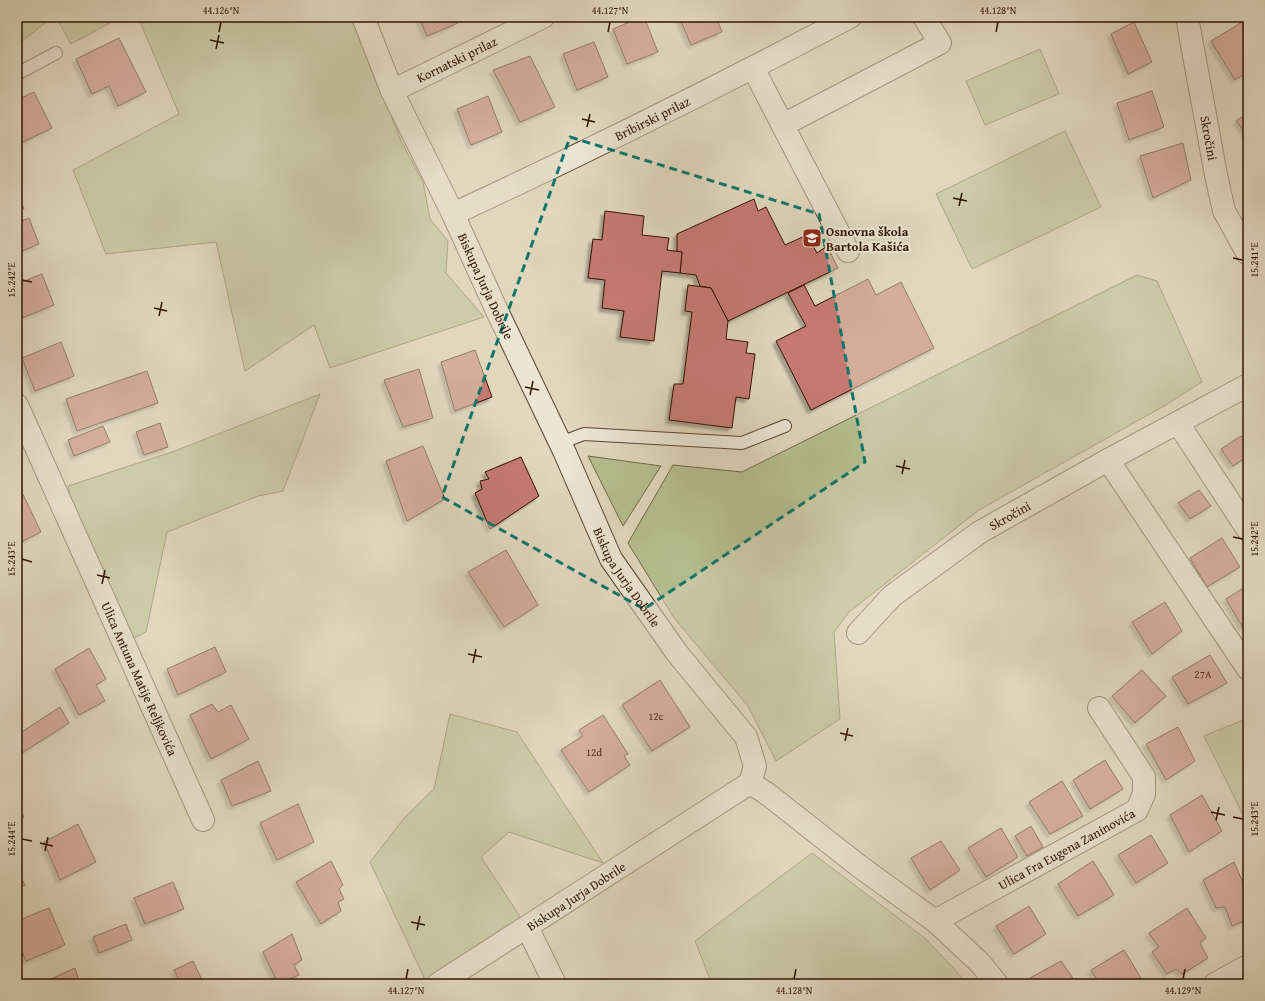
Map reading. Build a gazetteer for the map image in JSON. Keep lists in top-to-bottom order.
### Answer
{
  "streets": {
    "street": [
      "Kornatski prilaz",
      "Bribirski prilaz",
      "Skročini",
      "Biskupa Jurja Dobrile",
      "Ulica Antuna Matije Reljkovića",
      "Ulica Fra Eugena Zaninovića"
    ]
  },
  "crossings": [
    ["Kornatski prilaz", "Biskupa Jurja Dobrile"],
    ["Bribirski prilaz", "Biskupa Jurja Dobrile"]
  ],
  "places": {
    "school or university": ["Osnovna škola Bartola Kašića"]
  },
  "house_numbers": ["27A", "12c", "12d"],
  "coordinates": [
    "44.126°N",
    "44.127°N",
    "44.128°N",
    "15.241°E",
    "15.242°E",
    "15.243°E",
    "15.244°E",
    "44.129°N"
  ]
}
